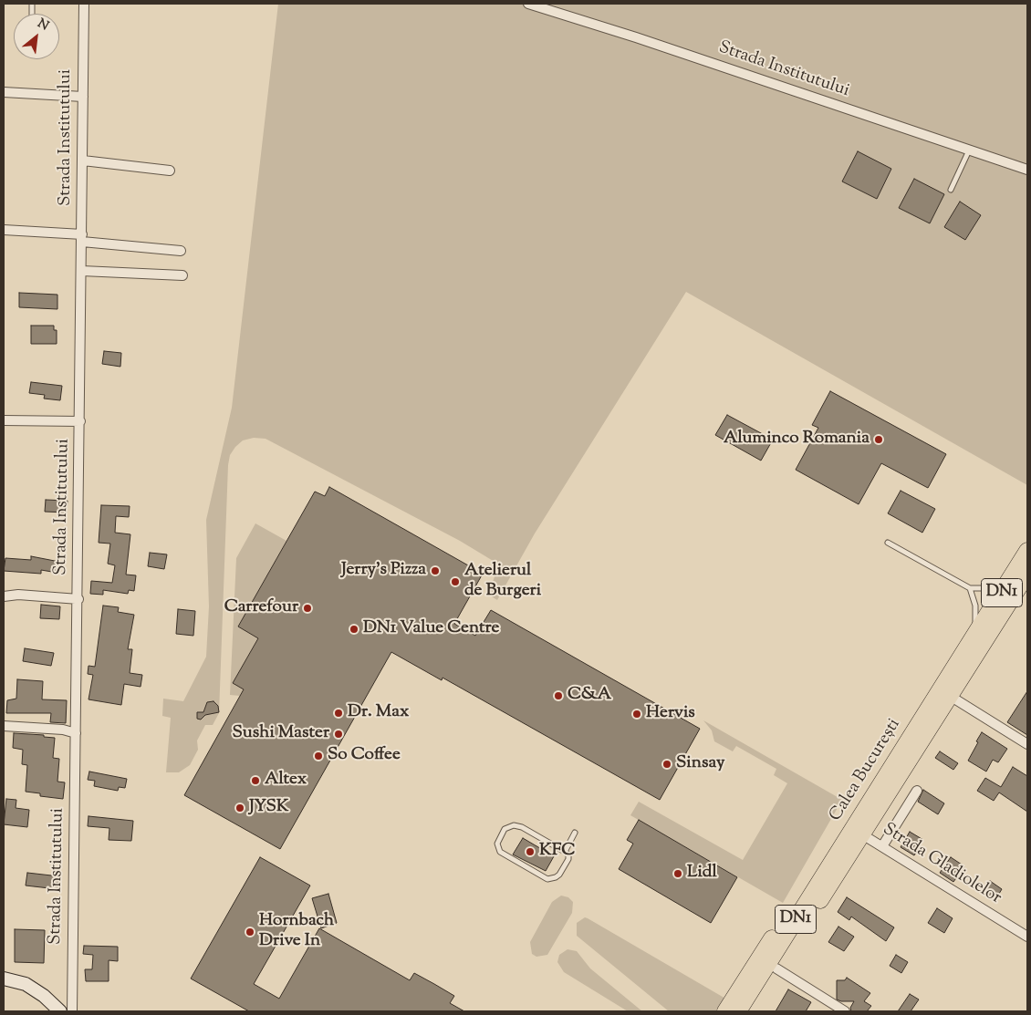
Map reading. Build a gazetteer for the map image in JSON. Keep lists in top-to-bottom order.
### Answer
{
  "streets": {
    "highway": ["DN1", "Calea București"],
    "street": ["Strada Institutului", "Strada Gladiolelor"]
  },
  "crossings": [
    ["Calea București", "Strada Gladiolelor"]
  ],
  "places": [
    "Aluminco Romania",
    "Jerry's Pizza",
    "Atelierul de Burgeri",
    "Carrefour",
    "DN1 Value Centre",
    "C&A",
    "Dr. Max",
    "Hervis",
    "Sushi Master",
    "So Coffee",
    "Sinsay",
    "Altex",
    "JYSK",
    "KFC",
    "Lidl",
    "Hornbach Drive In"
  ],
  "north": "top right"
}
